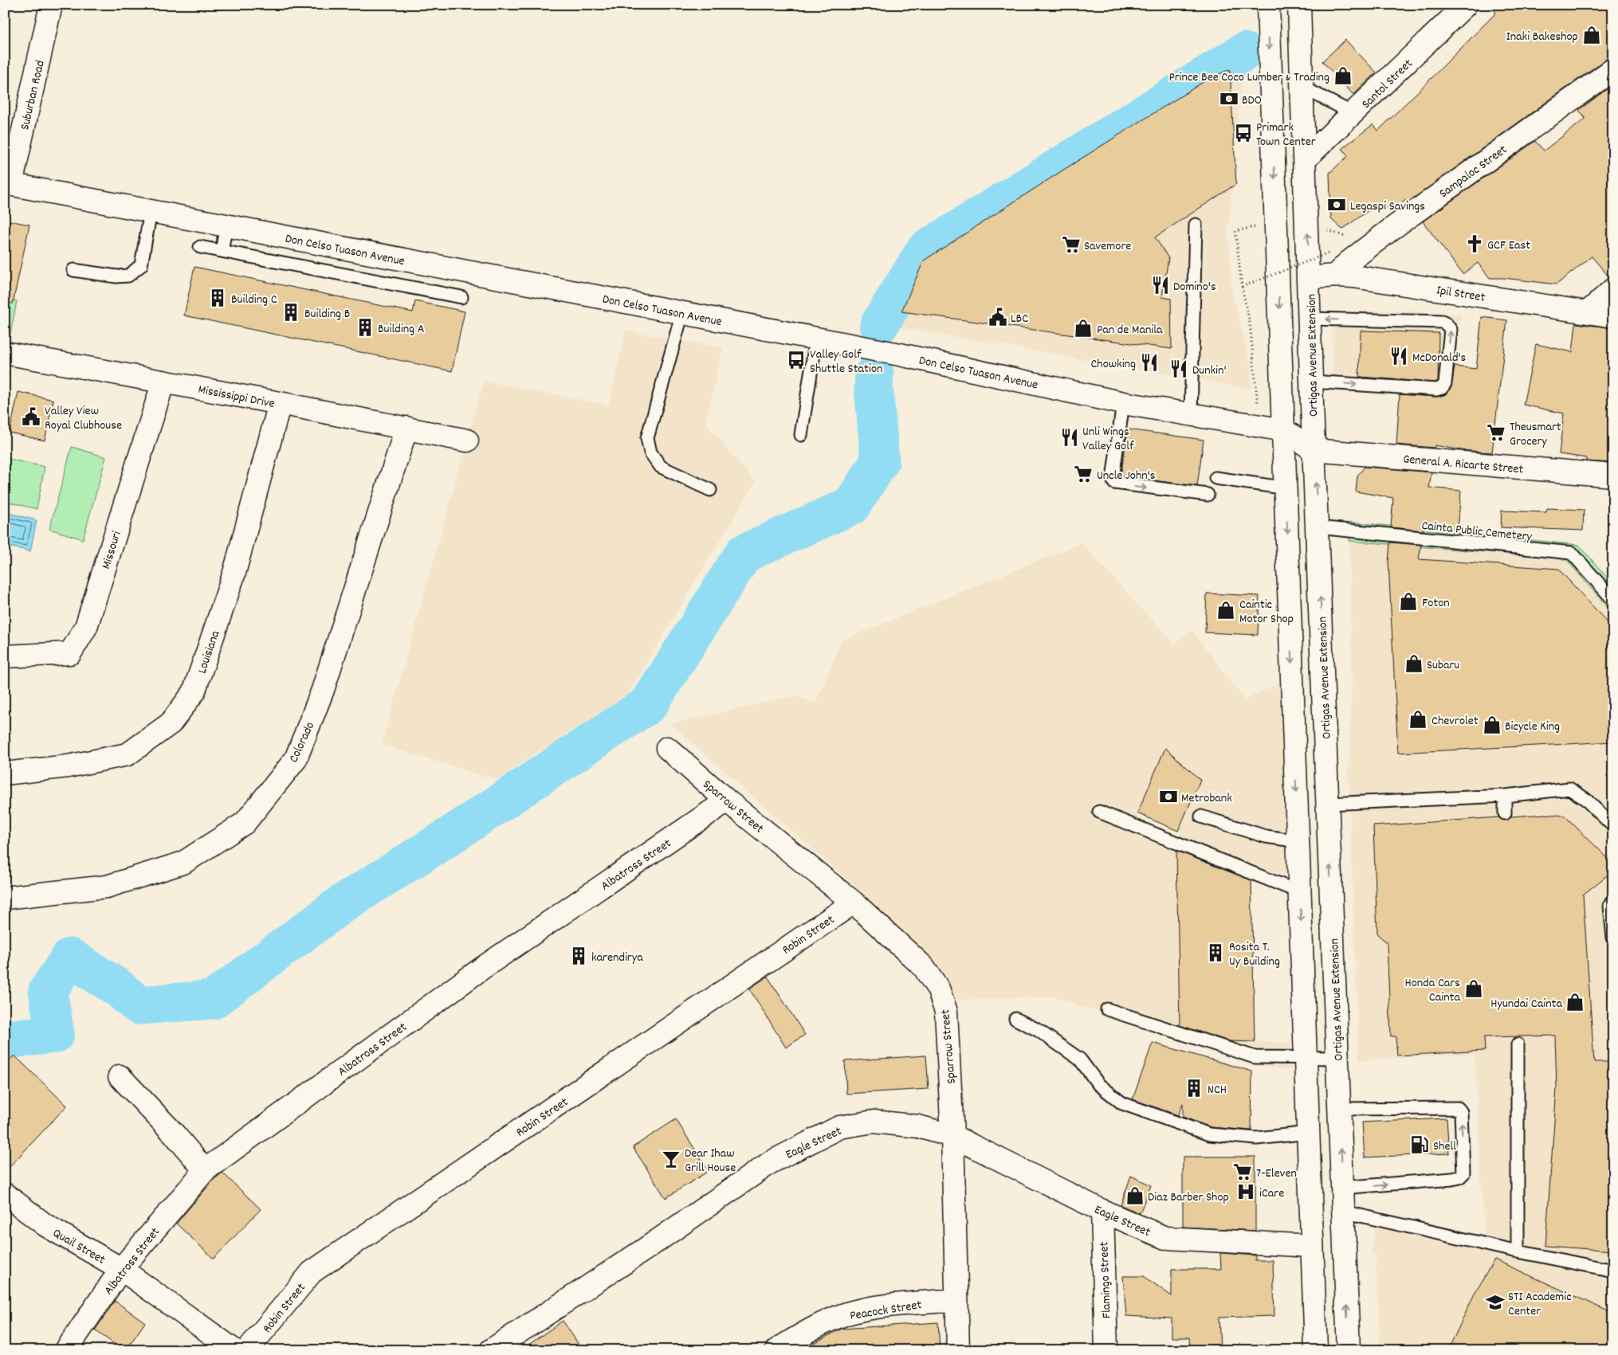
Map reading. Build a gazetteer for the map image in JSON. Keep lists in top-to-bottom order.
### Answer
{
  "streets": {
    "street": [
      "Santol Street",
      "Suburban Road",
      "Sampaloc Street",
      "Don Celso Tuason Avenue",
      "Ipil Street",
      "Ortigas Avenue Extension",
      "Mississippi Drive",
      "General A. Ricarte Street",
      "Missouri",
      "Louisiana",
      "Colorado",
      "Sparrow Street",
      "Albatross Street",
      "Robin Street",
      "Eagle Street",
      "Quail Street",
      "Flamingo Street",
      "Peacock Street"
    ],
    "lane": ["Cainta Public Cemetery"]
  },
  "crossings": [
    ["Santol Street", "Ortigas Avenue Extension"],
    ["Suburban Road", "Don Celso Tuason Avenue"],
    ["Sampaloc Street", "Ipil Street"],
    ["Don Celso Tuason Avenue", "Ortigas Avenue Extension"],
    ["Don Celso Tuason Avenue", "General A. Ricarte Street"],
    ["Ipil Street", "Ortigas Avenue Extension"],
    ["Ortigas Avenue Extension", "General A. Ricarte Street"],
    ["Ortigas Avenue Extension", "Cainta Public Cemetery"],
    ["Mississippi Drive", "Missouri"],
    ["Mississippi Drive", "Louisiana"],
    ["Mississippi Drive", "Colorado"],
    ["Sparrow Street", "Albatross Street"],
    ["Sparrow Street", "Robin Street"],
    ["Sparrow Street", "Eagle Street"],
    ["Sparrow Street", "Peacock Street"],
    ["Albatross Street", "Quail Street"],
    ["Eagle Street", "Flamingo Street"]
  ],
  "places": {
    "shop": [
      "Inaki Bakeshop",
      "Prince Bee Coco Lumber & Trading",
      "Pan de Manila",
      "Foton",
      "Caintic Motor Shop",
      "Subaru",
      "Chevrolet",
      "Bicycle King",
      "Honda Cars Cainta",
      "Hyundai Cainta",
      "Diaz Barber Shop"
    ],
    "bank": ["BDO", "Legaspi Savings", "Metrobank"],
    "bus stop": ["Primark Town Center", "Valley Golf Shuttle Station"],
    "church": ["GCF East"],
    "supermarket": [
      "Savemore",
      "Theusmart Grocery",
      "Uncle John's",
      "7-Eleven"
    ],
    "restaurant": [
      "Domino's",
      "McDonald's",
      "Chowking",
      "Dunkin'",
      "Unli Wings Valley Golf"
    ],
    "building": [
      "Building C",
      "Building B",
      "Building A",
      "Rosita T. Uy Building",
      "karendirya",
      "NCH"
    ],
    "public building": ["LBC", "Valley View Royal Clubhouse"],
    "fuel station": ["Shell"],
    "bar": ["Dear Ihaw Grill House"],
    "hospital": ["iCare"],
    "school or university": ["STI Academic Center"]
  }
}
